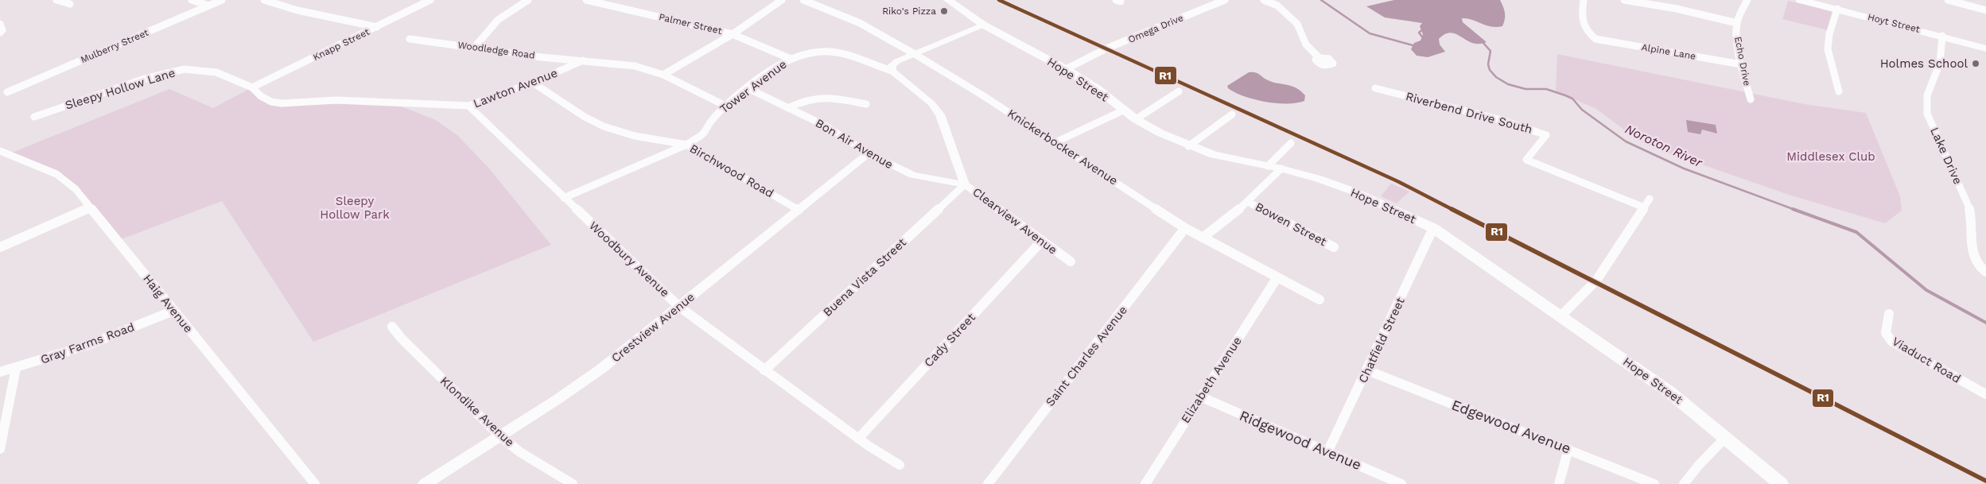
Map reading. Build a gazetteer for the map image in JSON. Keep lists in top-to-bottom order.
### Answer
{
  "streets": {
    "main road": ["Hoyt Street", "Hope Street"],
    "street": [
      "Palmer Street",
      "Omega Drive",
      "Knapp Street",
      "Mulberry Street",
      "Woodledge Road",
      "Alpine Lane",
      "Echo Drive",
      "Tower Avenue",
      "Lawton Avenue",
      "Sleepy Hollow Lane",
      "Riverbend Drive South",
      "Bon Air Avenue",
      "Knickerbocker Avenue",
      "Lake Drive",
      "Birchwood Road",
      "Clearview Avenue",
      "Bowen Street",
      "Woodbury Avenue",
      "Buena Vista Street",
      "Haig Avenue",
      "Crestview Avenue",
      "Cady Street",
      "Chatfield Street",
      "Gray Farms Road",
      "Saint Charles Avenue",
      "Viaduct Road",
      "Elizabeth Avenue",
      "Klondike Avenue",
      "Edgewood Avenue",
      "Ridgewood Avenue"
    ]
  },
  "crossings": [
    ["Hoyt Street", "Lake Drive"],
    ["Palmer Street", "Tower Avenue"],
    ["Omega Drive", "Hope Street"],
    ["Knapp Street", "Lawton Avenue"],
    ["Knapp Street", "Sleepy Hollow Lane"],
    ["Woodledge Road", "Lawton Avenue"],
    ["Alpine Lane", "Echo Drive"],
    ["Hope Street", "Chatfield Street"],
    ["Tower Avenue", "Bon Air Avenue"],
    ["Tower Avenue", "Birchwood Road"],
    ["Tower Avenue", "Clearview Avenue"],
    ["Tower Avenue", "Woodbury Avenue"],
    ["Lawton Avenue", "Sleepy Hollow Lane"],
    ["Lawton Avenue", "Birchwood Road"],
    ["Lawton Avenue", "Woodbury Avenue"],
    ["Bon Air Avenue", "Clearview Avenue"],
    ["Bon Air Avenue", "Buena Vista Street"],
    ["Bon Air Avenue", "Crestview Avenue"],
    ["Knickerbocker Avenue", "Saint Charles Avenue"],
    ["Knickerbocker Avenue", "Elizabeth Avenue"],
    ["Birchwood Road", "Crestview Avenue"],
    ["Clearview Avenue", "Buena Vista Street"],
    ["Clearview Avenue", "Cady Street"],
    ["Woodbury Avenue", "Buena Vista Street"],
    ["Woodbury Avenue", "Crestview Avenue"],
    ["Woodbury Avenue", "Cady Street"],
    ["Haig Avenue", "Gray Farms Road"],
    ["Crestview Avenue", "Klondike Avenue"],
    ["Chatfield Street", "Edgewood Avenue"],
    ["Chatfield Street", "Ridgewood Avenue"],
    ["Elizabeth Avenue", "Ridgewood Avenue"]
  ],
  "water": ["Noroton River"],
  "parks": ["Middlesex Club", "Sleepy Hollow Park"],
  "places": ["Riko's Pizza", "Holmes School"],
  "lines": ["transit line R1"]
}
